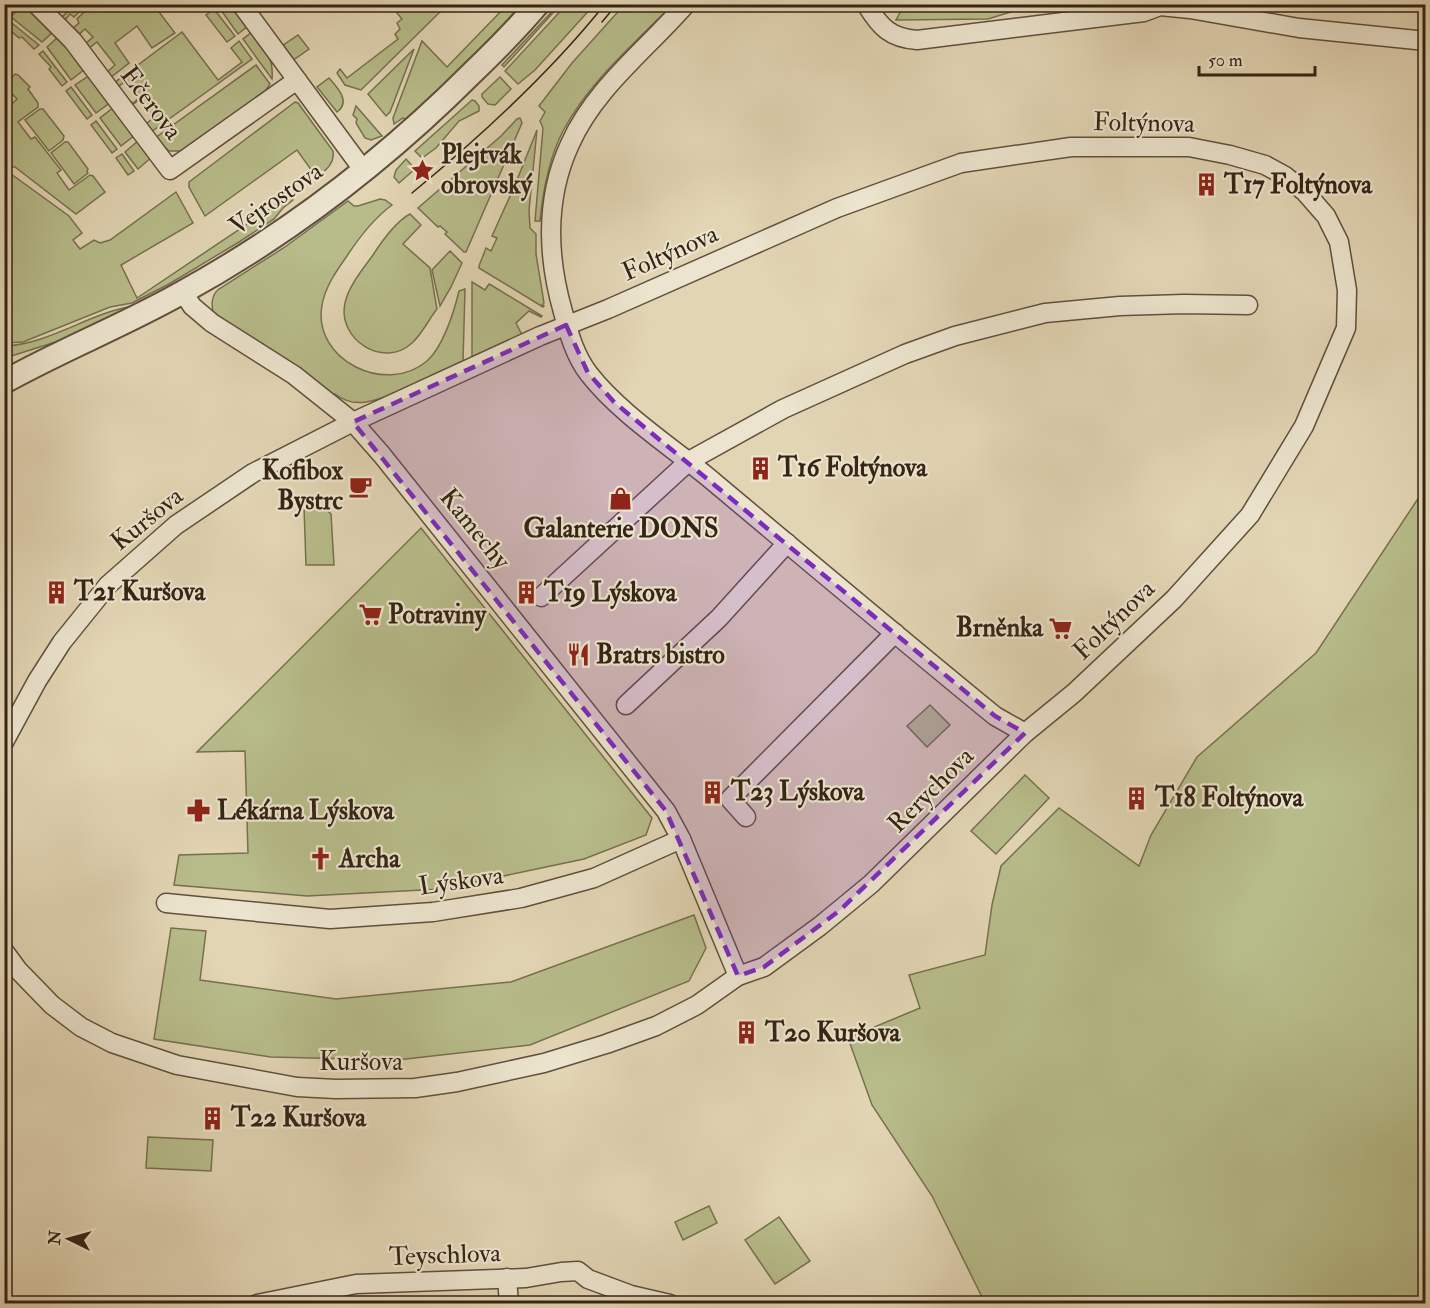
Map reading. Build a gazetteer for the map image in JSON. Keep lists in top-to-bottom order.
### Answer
{
  "streets": {
    "street": [
      "Ečerova",
      "Foltýnova",
      "Vejrostova",
      "Kuršova",
      "Kamechy",
      "Rerychova",
      "Lýskova",
      "Teyschlova"
    ]
  },
  "crossings": [
    ["Foltýnova", "Kuršova"],
    ["Foltýnova", "Kamechy"],
    ["Foltýnova", "Rerychova"],
    ["Vejrostova", "Kamechy"],
    ["Kuršova", "Kamechy"],
    ["Kuršova", "Rerychova"],
    ["Kamechy", "Rerychova"],
    ["Kamechy", "Lýskova"]
  ],
  "places": {
    "place": ["Plejtvák obrovský"],
    "building": [
      "T17 Foltýnova",
      "T16 Foltýnova",
      "T21 Kuršova",
      "T19 Lýskova",
      "T23 Lýskova",
      "T18 Foltýnova",
      "T20 Kuršova",
      "T22 Kuršova"
    ],
    "cafe": ["Kofibox Bystrc"],
    "shop": ["Galanterie DONS"],
    "supermarket": ["Potraviny", "Brněnka"],
    "restaurant": ["Bratrs bistro"],
    "pharmacy": ["Lékárna Lýskova"],
    "church": ["Archa"]
  },
  "scale_bar": "50 m",
  "north": "left"
}
